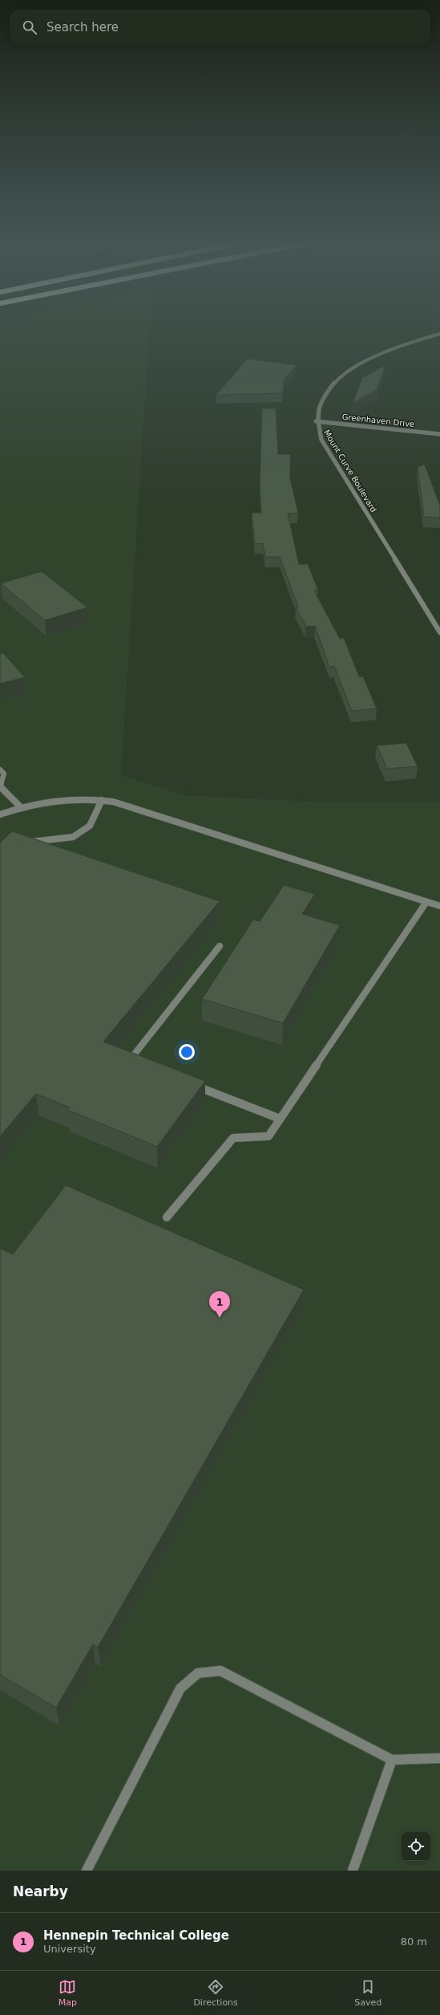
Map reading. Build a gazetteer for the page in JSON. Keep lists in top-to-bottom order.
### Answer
{
  "streets": {
    "street": ["Greenhaven Drive", "Mount Curve Boulevard"]
  },
  "crossings": [
    ["Greenhaven Drive", "Mount Curve Boulevard"]
  ],
  "page": {
    "search": "Search here",
    "pins": "1",
    "heading": "Nearby",
    "list": [
      {
        "mark": "1",
        "name": "Hennepin Technical College",
        "note": "University",
        "value": "80 m"
      }
    ],
    "nav": ["Map", "Directions", "Saved"]
  }
}
